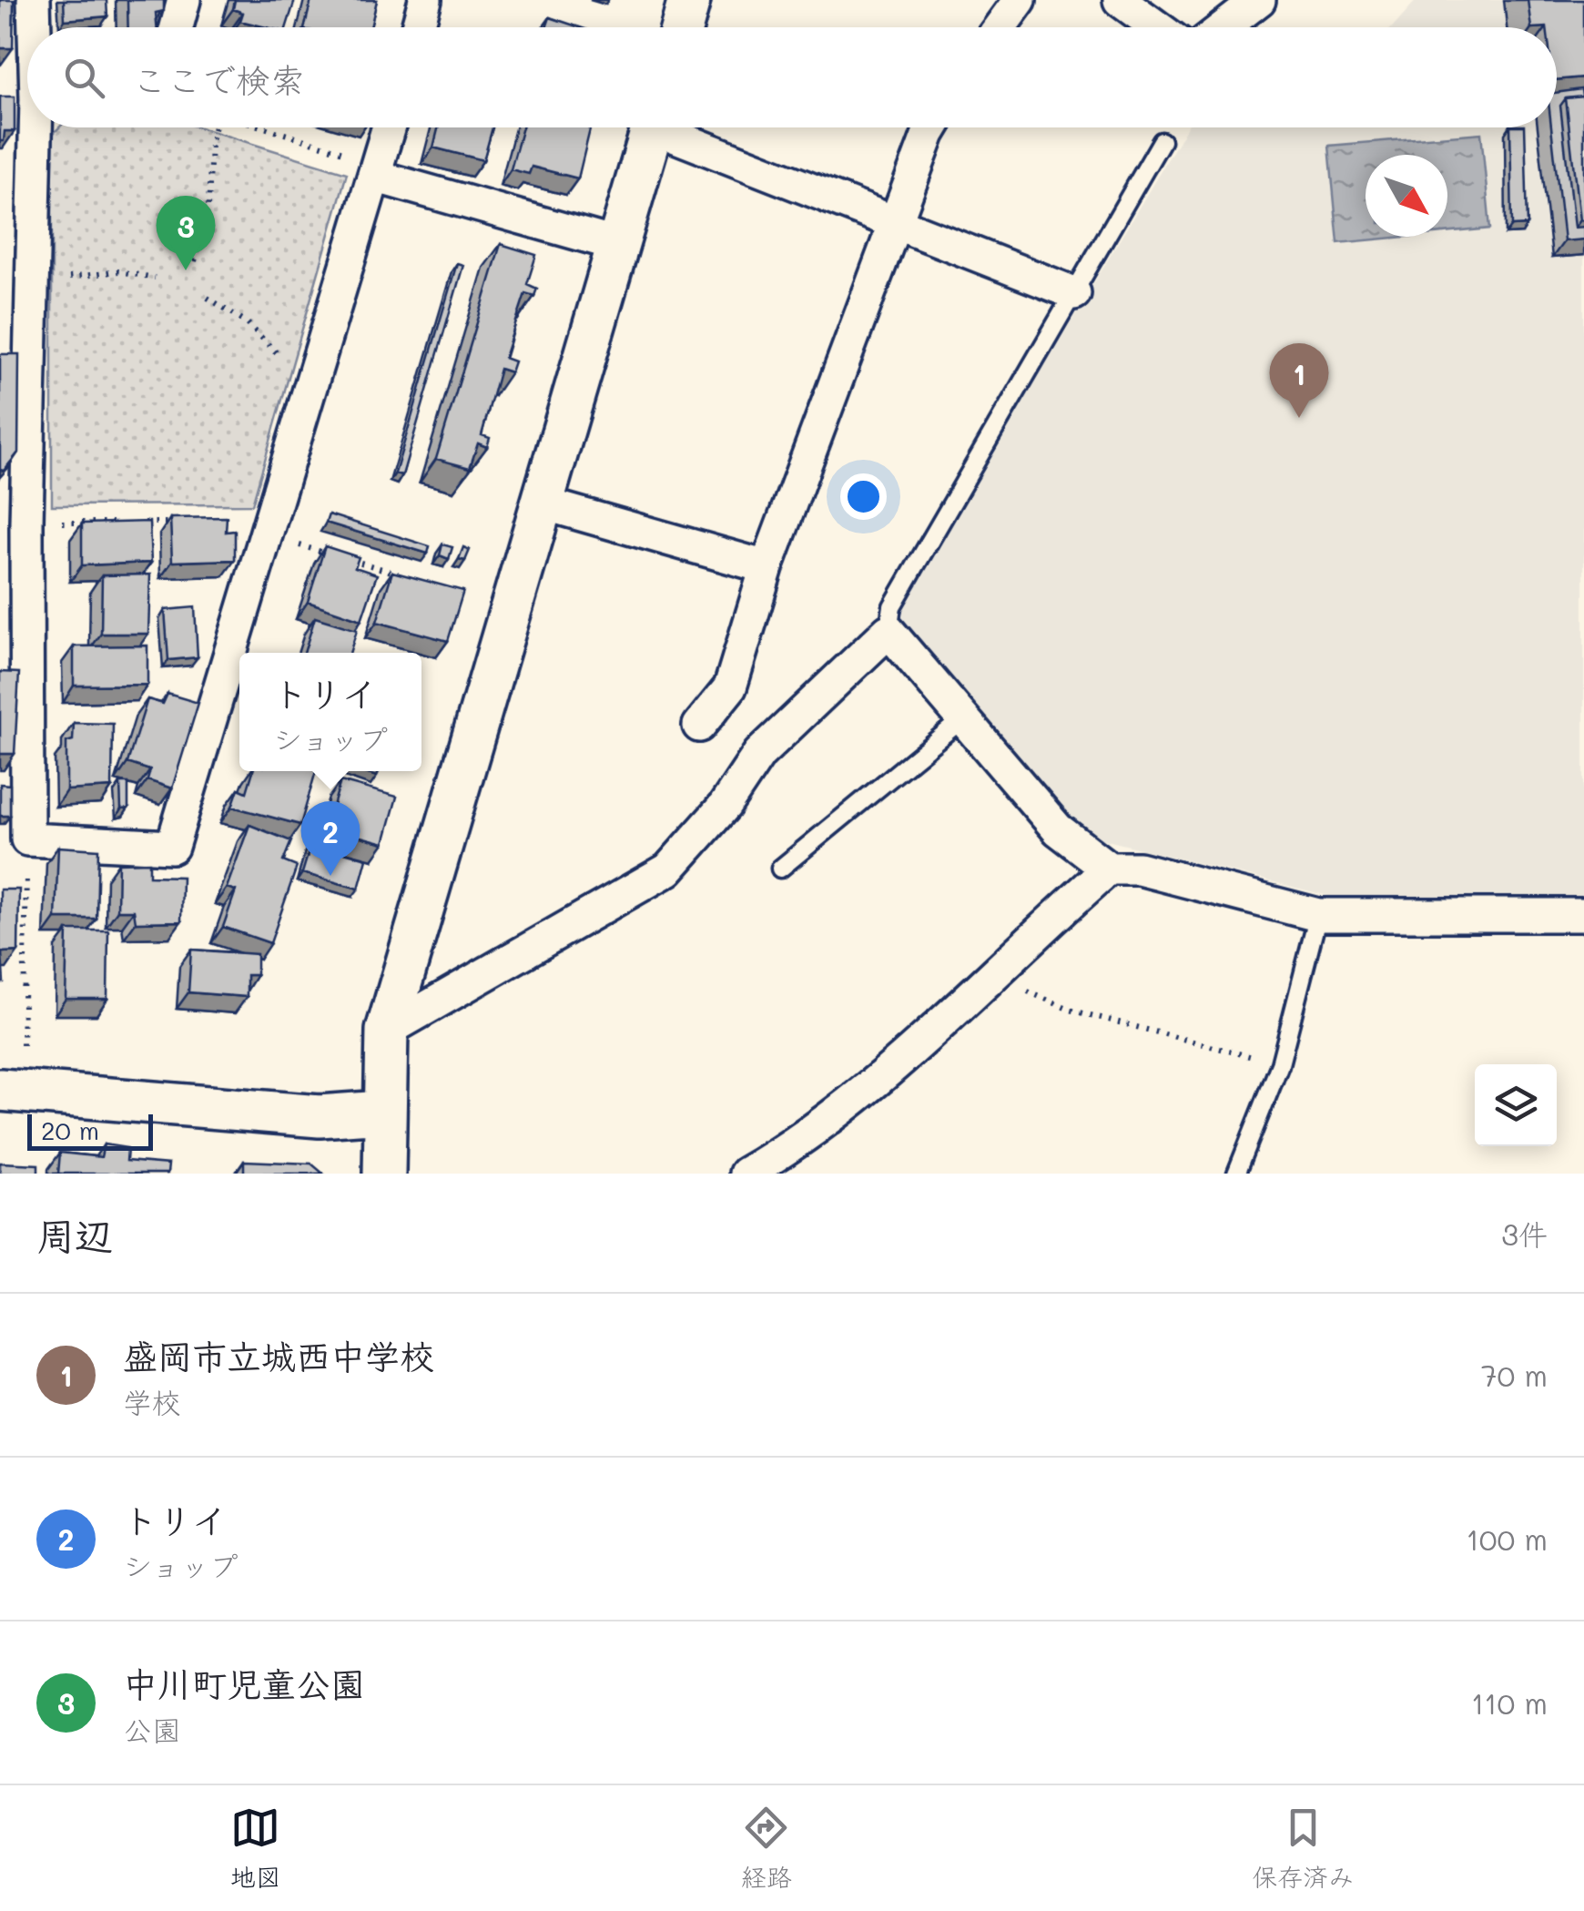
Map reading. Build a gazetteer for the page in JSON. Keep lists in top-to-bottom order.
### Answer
{
  "scale_bar": "20 m",
  "north": "bottom right",
  "page": {
    "search": "ここで検索",
    "pins": ["3", "1", "2"],
    "popup": ["トリイ", "ショップ"],
    "scale": "20 m",
    "heading": ["周辺", "3件"],
    "list": [
      {
        "mark": "1",
        "name": "盛岡市立城西中学校",
        "note": "学校",
        "value": "70 m"
      },
      {
        "mark": "2",
        "name": "トリイ",
        "note": "ショップ",
        "value": "100 m"
      },
      {
        "mark": "3",
        "name": "中川町児童公園",
        "note": "公園",
        "value": "110 m"
      }
    ],
    "nav": ["地図", "経路", "保存済み"]
  }
}
